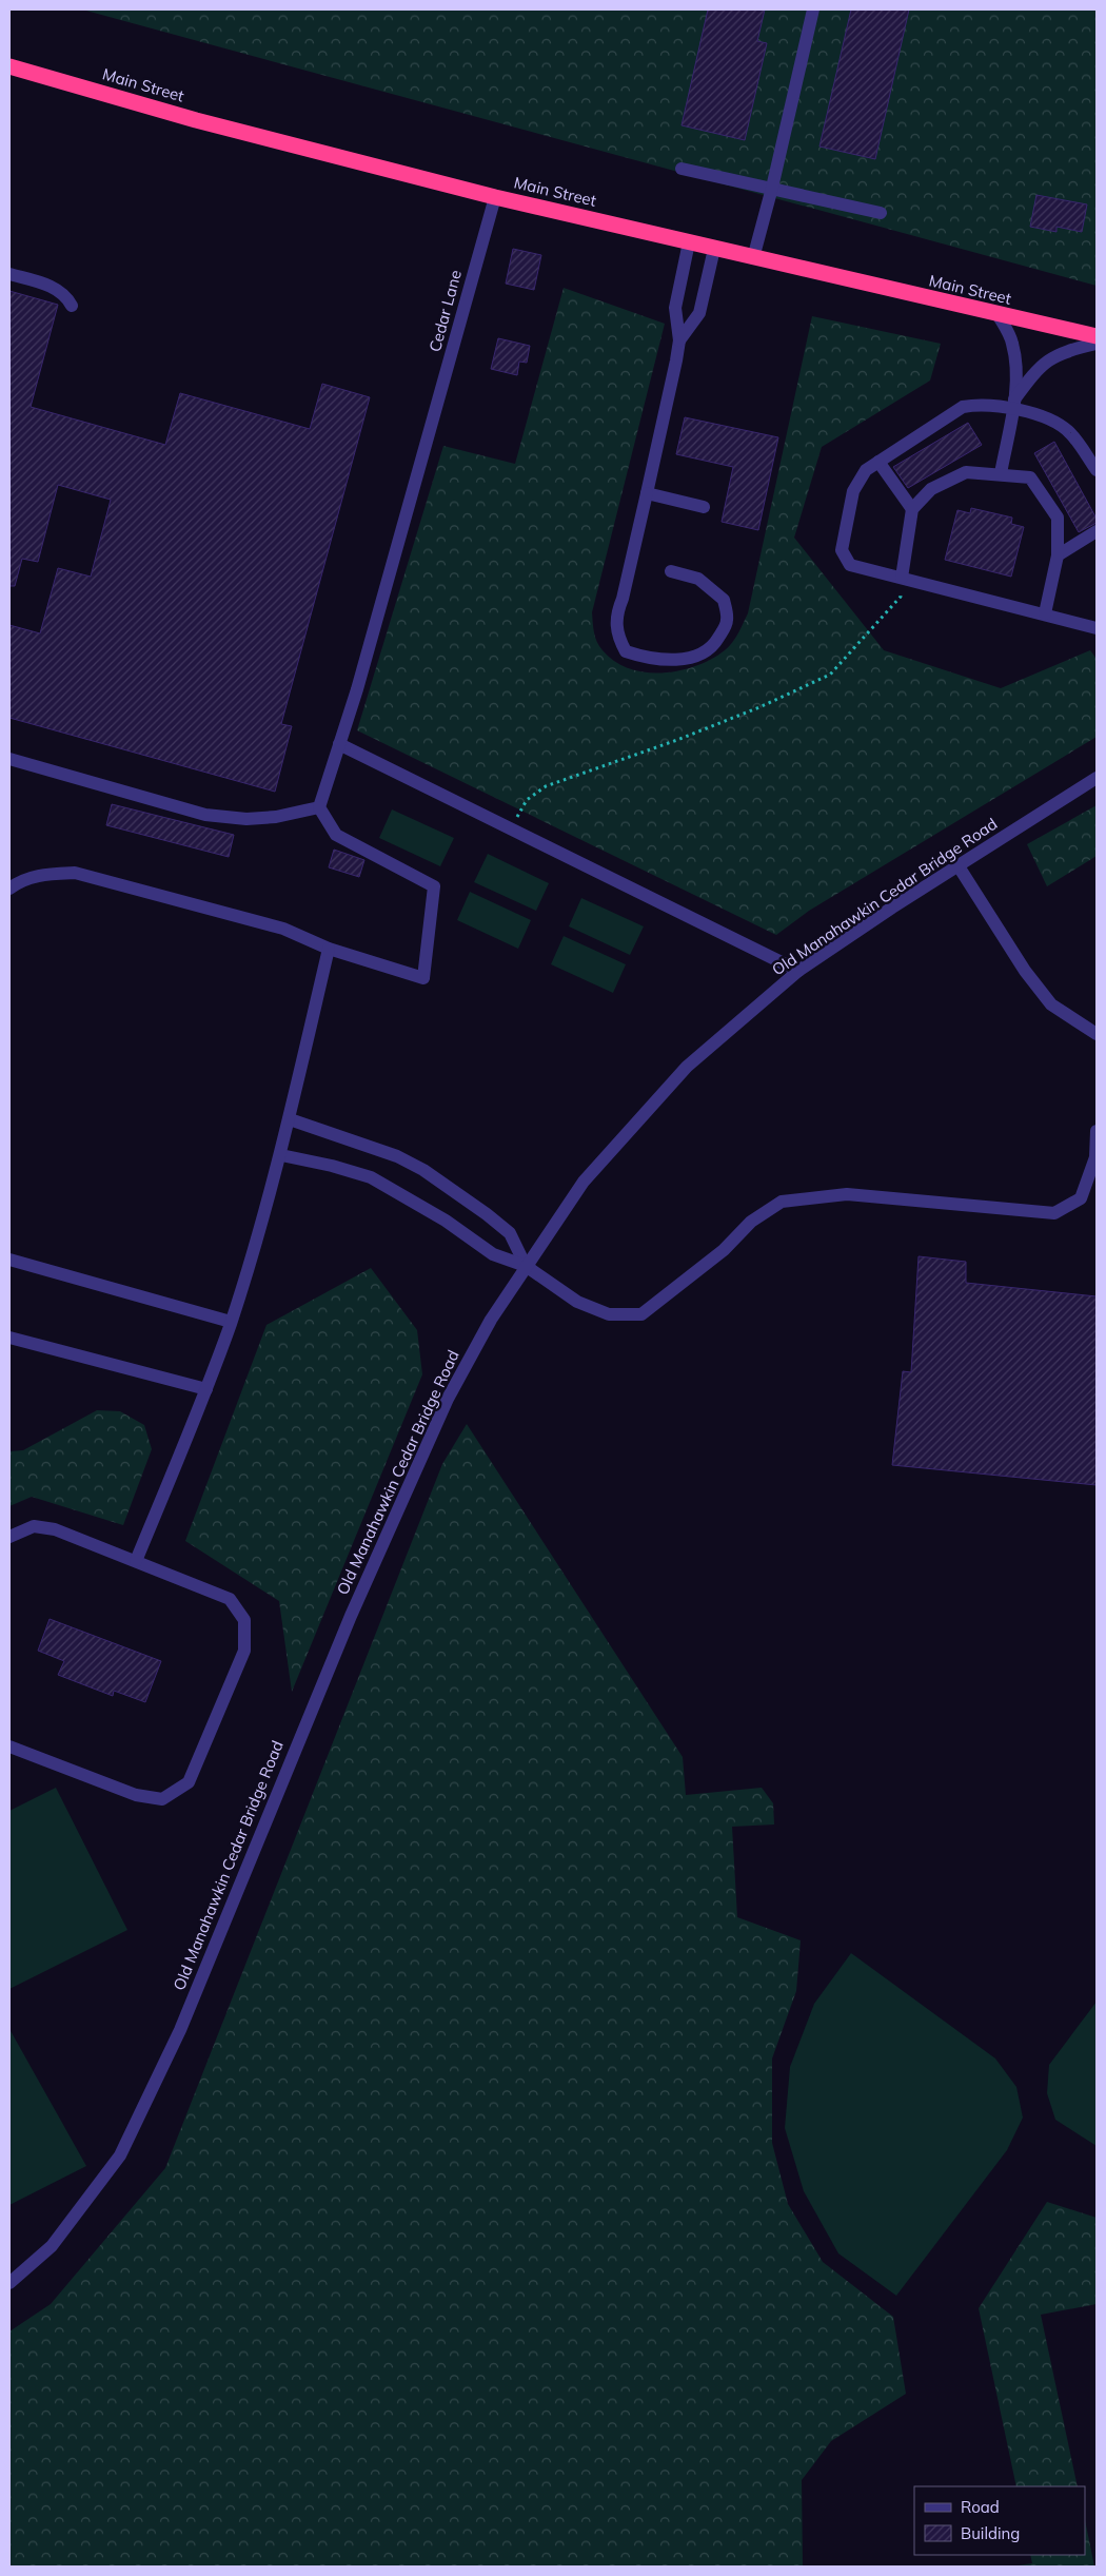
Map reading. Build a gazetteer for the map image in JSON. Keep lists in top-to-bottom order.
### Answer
{
  "streets": {
    "highway": ["Main Street"],
    "street": ["Cedar Lane", "Old Manahawkin Cedar Bridge Road"]
  },
  "crossings": [
    ["Main Street", "Cedar Lane"]
  ],
  "legend": ["Road", "Building"]
}
